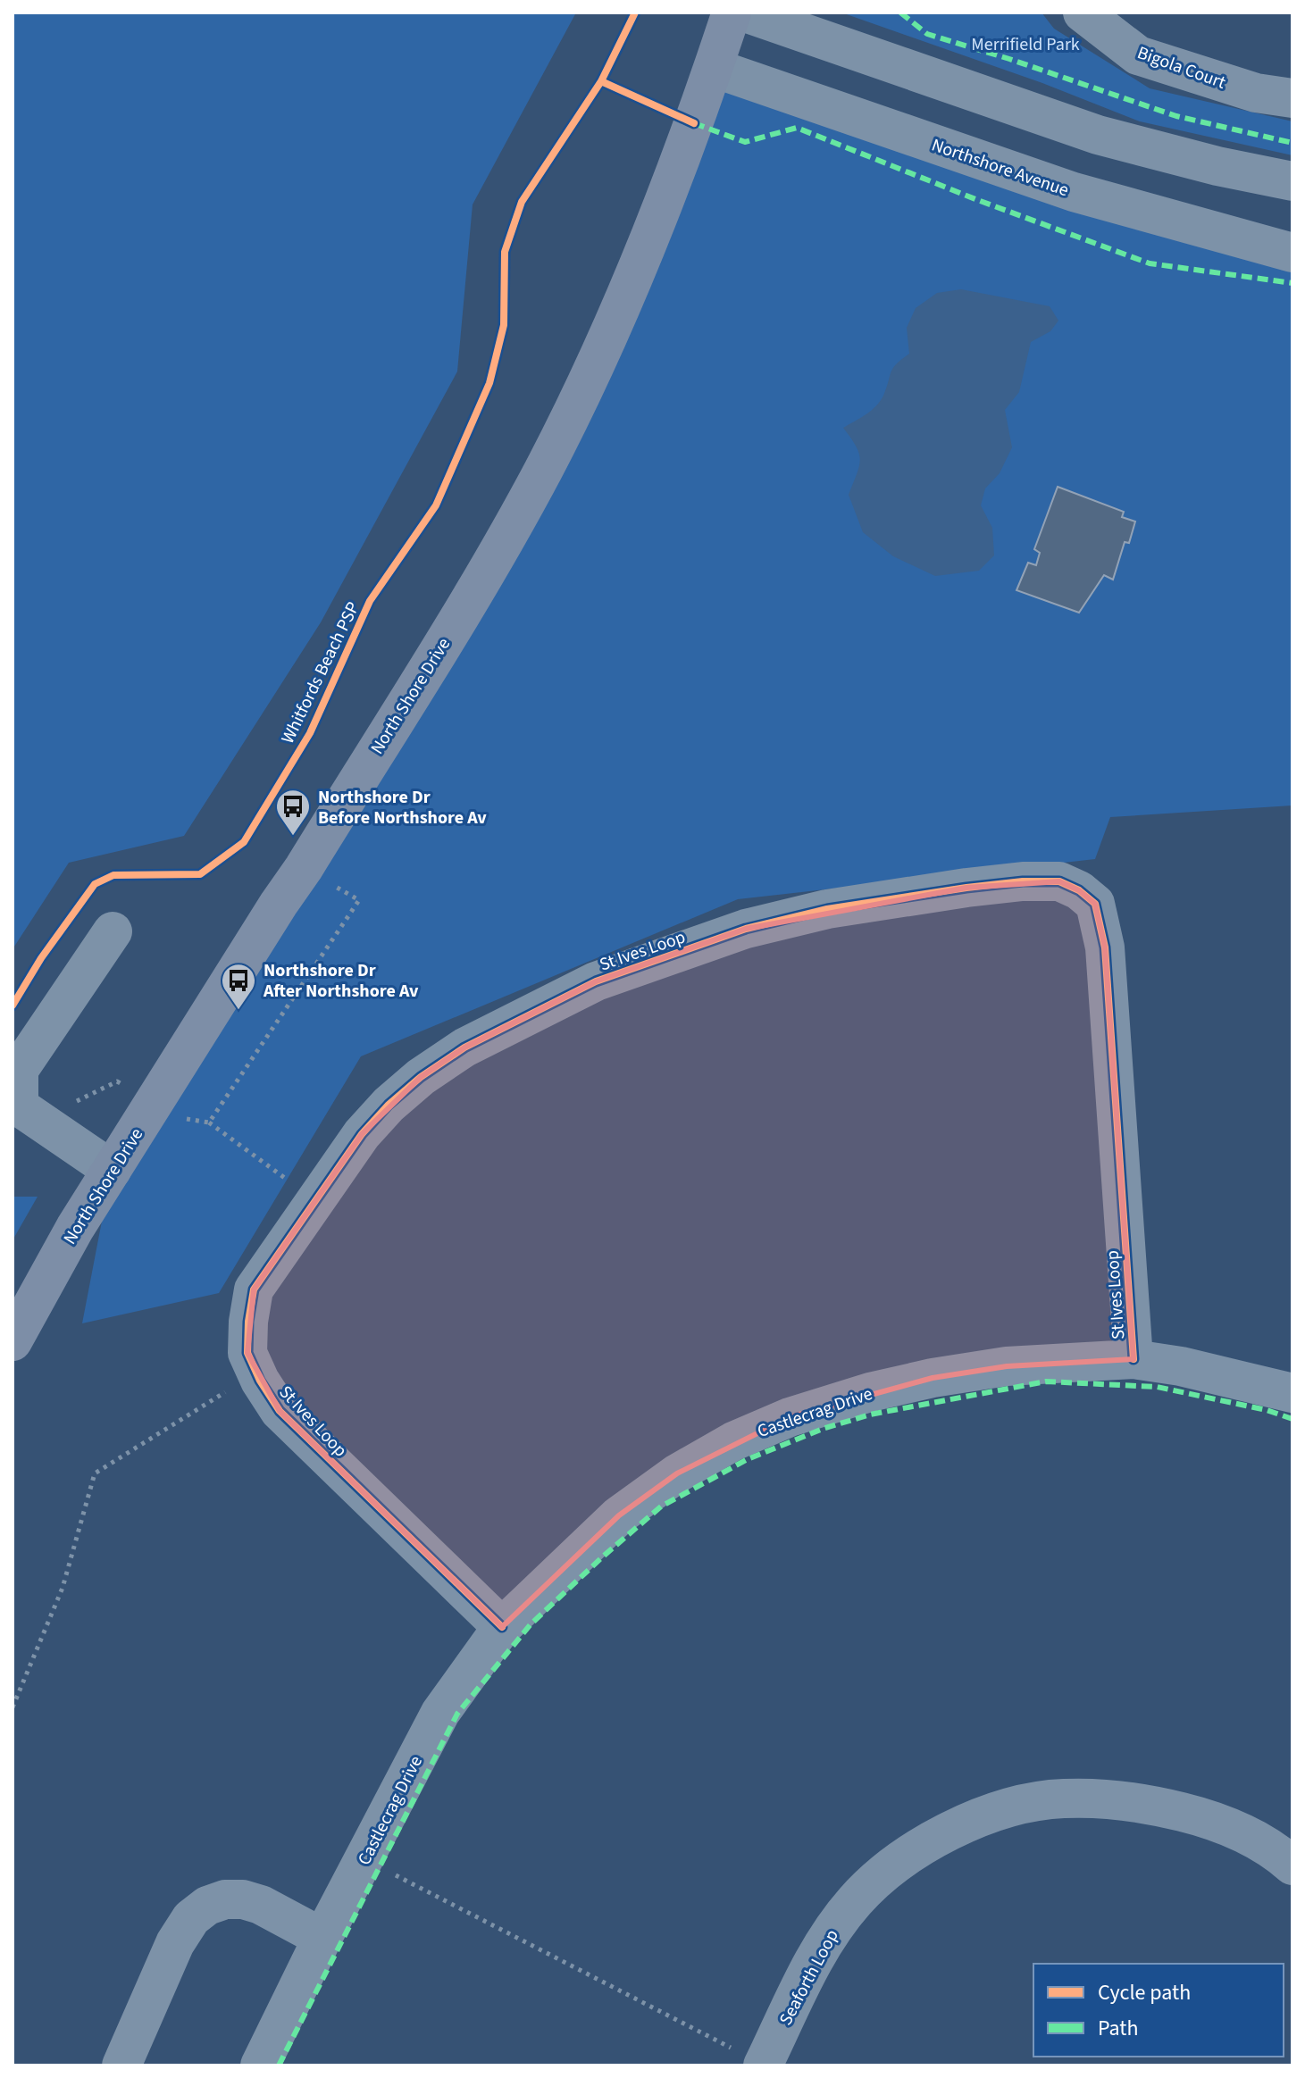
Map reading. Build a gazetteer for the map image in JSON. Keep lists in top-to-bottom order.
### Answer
{
  "streets": {
    "main road": ["North Shore Drive"],
    "street": [
      "Bigola Court",
      "Northshore Avenue",
      "St Ives Loop",
      "Castlecrag Drive",
      "Seaforth Loop"
    ],
    "cycle path": ["Whitfords Beach PSP"]
  },
  "crossings": [
    ["Northshore Avenue", "North Shore Drive"],
    ["St Ives Loop", "Castlecrag Drive"]
  ],
  "parks": ["Merrifield Park"],
  "places": {
    "bus stop": ["Northshore Dr Before Northshore Av", "Northshore Dr After Northshore Av"]
  },
  "legend": ["Cycle path", "Path"]
}
